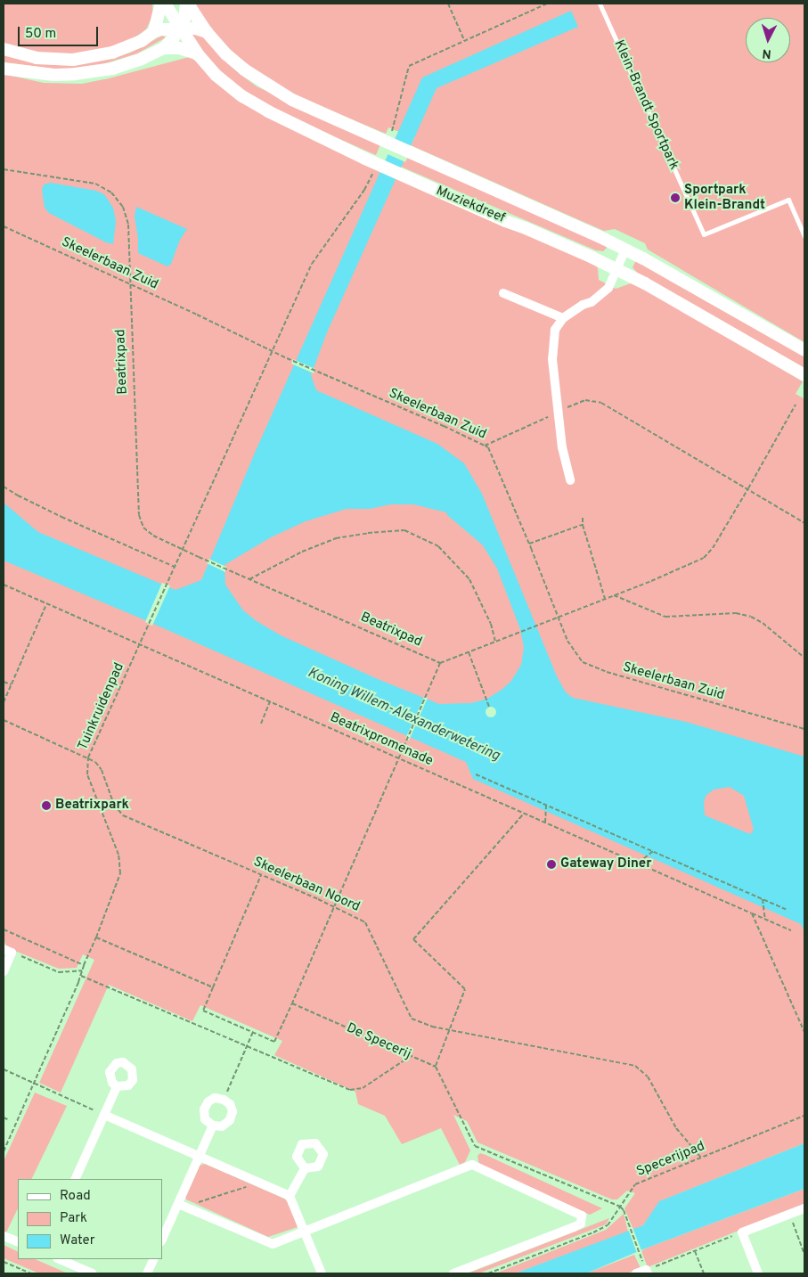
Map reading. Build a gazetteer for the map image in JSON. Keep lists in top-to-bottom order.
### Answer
{
  "streets": {
    "main road": ["Muziekdreef"],
    "lane": ["Klein-Brandt Sportpark"],
    "path": [
      "Skeelerbaan Zuid",
      "Beatrixpad",
      "Tuinkruidenpad",
      "Beatrixpromenade",
      "Skeelerbaan Noord",
      "De Specerij",
      "Specerijpad"
    ]
  },
  "crossings": [
    ["Skeelerbaan Zuid", "Beatrixpad"],
    ["Skeelerbaan Zuid", "Tuinkruidenpad"],
    ["Beatrixpad", "Tuinkruidenpad"],
    ["Tuinkruidenpad", "Beatrixpromenade"],
    ["Tuinkruidenpad", "Skeelerbaan Noord"],
    ["Skeelerbaan Noord", "Specerijpad"]
  ],
  "water": ["Koning Willem-Alexanderwetering"],
  "places": ["Sportpark Klein-Brandt", "Beatrixpark", "Gateway Diner"],
  "legend": ["Road", "Park", "Water"],
  "scale_bar": "50 m",
  "north": "bottom"
}
